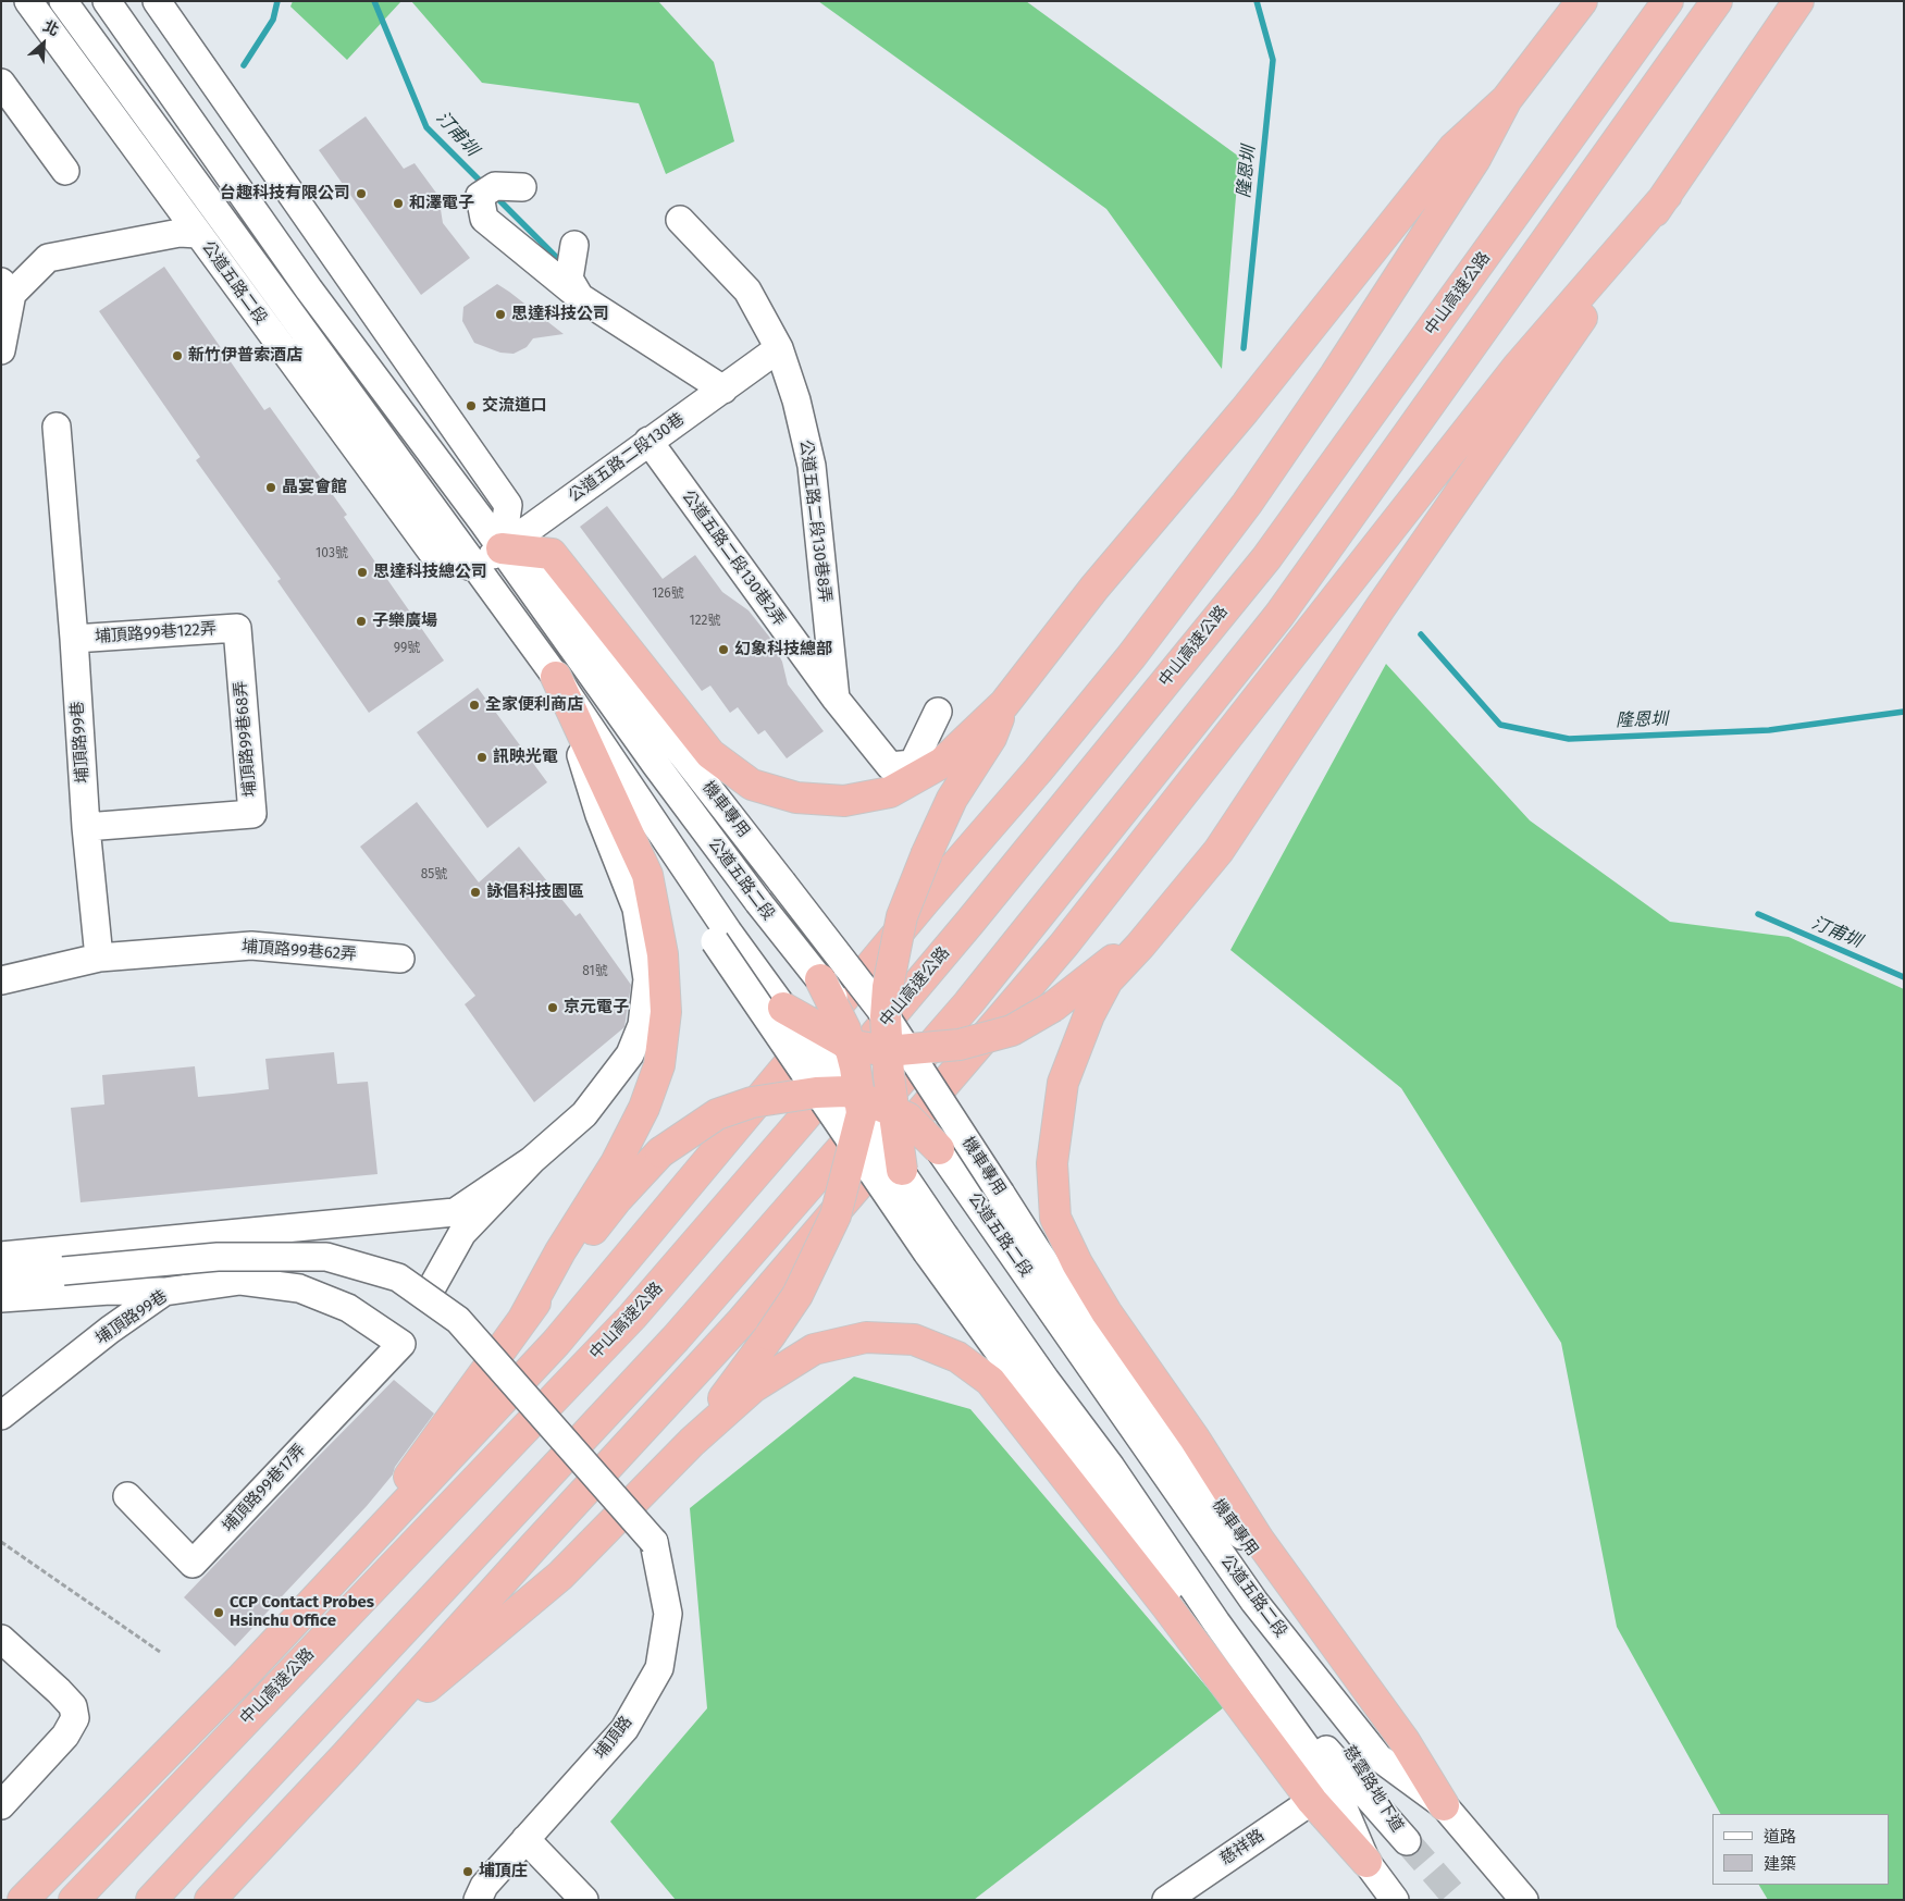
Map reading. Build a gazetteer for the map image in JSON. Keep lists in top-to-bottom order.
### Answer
{
  "streets": {
    "highway": ["中山高速公路"],
    "street": [
      "公道五路二段",
      "公道五路二段130巷",
      "公道五路二段130巷8弄",
      "公道五路二段130巷2弄",
      "埔頂路99巷122弄",
      "埔頂路99巷68弄",
      "埔頂路99巷",
      "機車專用",
      "埔頂路99巷62弄",
      "埔頂路99巷17弄",
      "埔頂路",
      "慈雲路地下道",
      "慈祥路"
    ]
  },
  "crossings": [
    ["公道五路二段", "公道五路二段130巷"],
    ["公道五路二段", "機車專用"],
    ["公道五路二段", "慈雲路地下道"],
    ["公道五路二段130巷", "公道五路二段130巷8弄"],
    ["公道五路二段130巷", "公道五路二段130巷2弄"],
    ["公道五路二段130巷", "機車專用"],
    ["公道五路二段130巷8弄", "公道五路二段130巷2弄"],
    ["埔頂路99巷122弄", "埔頂路99巷68弄"],
    ["埔頂路99巷122弄", "埔頂路99巷"],
    ["埔頂路99巷68弄", "埔頂路99巷"],
    ["埔頂路99巷", "埔頂路99巷62弄"],
    ["埔頂路99巷", "埔頂路99巷17弄"]
  ],
  "water": ["汀甫圳", "隆恩圳"],
  "places": [
    "台趣科技有限公司",
    "和澤電子",
    "思達科技公司",
    "新竹伊普索酒店",
    "交流道口",
    "晶宴會館",
    "思達科技總公司",
    "子樂廣場",
    "幻象科技總部",
    "全家便利商店",
    "訊映光電",
    "詠倡科技園區",
    "京元電子",
    "CCP Contact Probes Hsinchu Office",
    "埔頂庄"
  ],
  "house_numbers": [
    "103號",
    "126號",
    "122號",
    "99號",
    "85號",
    "81號"
  ],
  "legend": ["道路", "建築"],
  "north": "top right"
}
